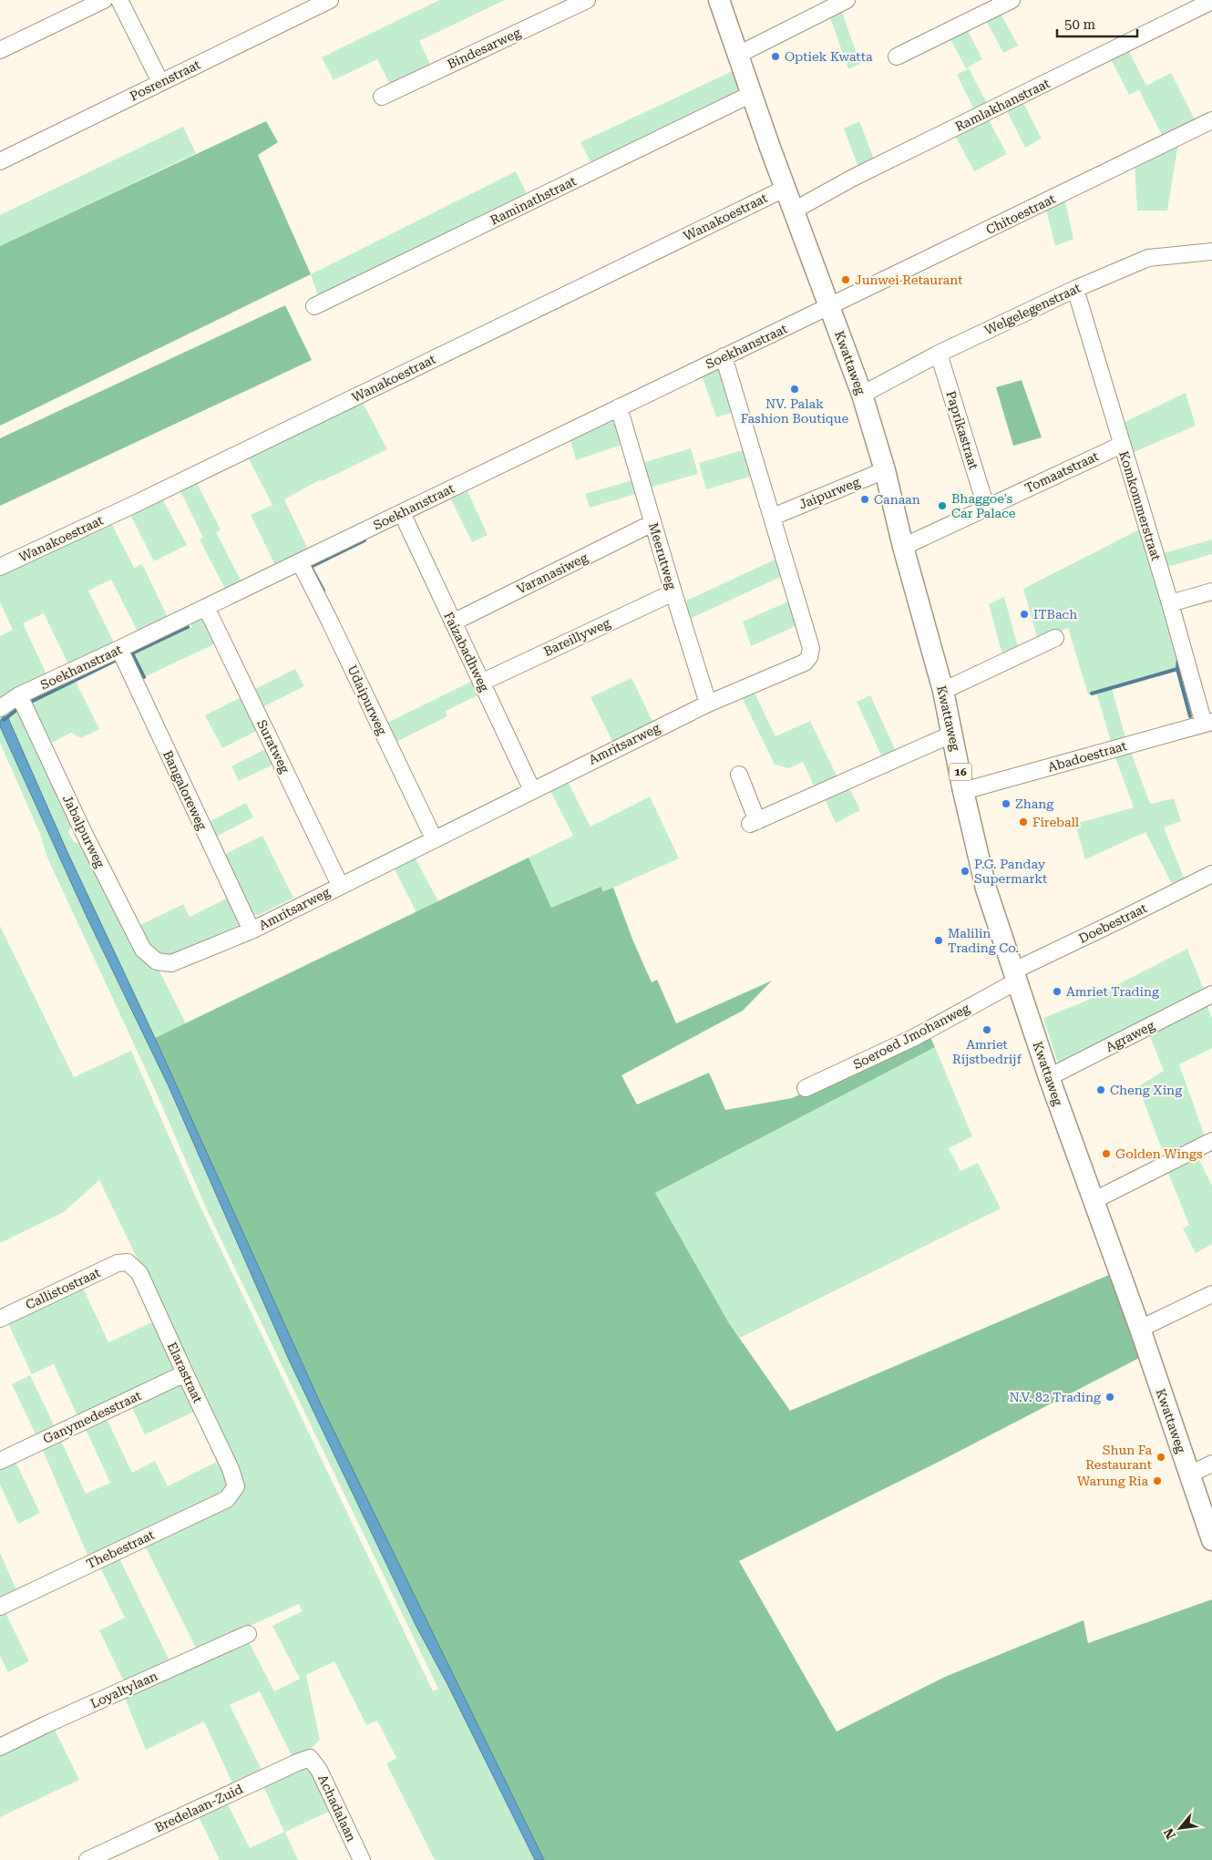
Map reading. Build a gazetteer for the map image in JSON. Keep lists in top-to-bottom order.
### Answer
{
  "streets": {
    "main road": ["Kwattaweg", "16"],
    "street": [
      "Bindesarweg",
      "Posrenstraat",
      "Ramlakhanstraat",
      "Raminathstraat",
      "Chitoestraat",
      "Wanakoestraat",
      "Welgelegenstraat",
      "Soekhanstraat",
      "Paprikastraat",
      "Tomaatstraat",
      "Jaipurweg",
      "Komkommerstraat",
      "Meerutweg",
      "Varanasiweg",
      "Bareillyweg",
      "Faizabadhweg",
      "Udaipurweg",
      "Amritsarweg",
      "Suratweg",
      "Abadoestraat",
      "Bangaloreweg",
      "Jabalpurweg",
      "Doebestraat",
      "Soeroed Jmohanweg",
      "Agraweg",
      "Callistostraat",
      "Elarastraat",
      "Ganymedesstraat",
      "Thebestraat",
      "Loyaltylaan",
      "Bredelaan-Zuid",
      "Achadalaan"
    ]
  },
  "crossings": [
    ["Ramlakhanstraat", "Kwattaweg"],
    ["Raminathstraat", "Kwattaweg"],
    ["Chitoestraat", "Soekhanstraat"],
    ["Chitoestraat", "Kwattaweg"],
    ["Wanakoestraat", "Kwattaweg"],
    ["Welgelegenstraat", "Kwattaweg"],
    ["Welgelegenstraat", "Paprikastraat"],
    ["Welgelegenstraat", "Komkommerstraat"],
    ["Soekhanstraat", "Kwattaweg"],
    ["Soekhanstraat", "Meerutweg"],
    ["Soekhanstraat", "Faizabadhweg"],
    ["Soekhanstraat", "Udaipurweg"],
    ["Soekhanstraat", "Amritsarweg"],
    ["Soekhanstraat", "Suratweg"],
    ["Soekhanstraat", "Bangaloreweg"],
    ["Soekhanstraat", "Jabalpurweg"],
    ["Kwattaweg", "Tomaatstraat"],
    ["Kwattaweg", "Jaipurweg"],
    ["Kwattaweg", "Abadoestraat"],
    ["Kwattaweg", "Doebestraat"],
    ["Kwattaweg", "Soeroed Jmohanweg"],
    ["Kwattaweg", "Agraweg"],
    ["Paprikastraat", "Tomaatstraat"],
    ["Tomaatstraat", "Komkommerstraat"],
    ["Jaipurweg", "Amritsarweg"],
    ["Komkommerstraat", "Abadoestraat"],
    ["Meerutweg", "Varanasiweg"],
    ["Meerutweg", "Bareillyweg"],
    ["Meerutweg", "Amritsarweg"],
    ["Varanasiweg", "Faizabadhweg"],
    ["Bareillyweg", "Faizabadhweg"],
    ["Faizabadhweg", "Amritsarweg"],
    ["Udaipurweg", "Amritsarweg"],
    ["Amritsarweg", "Suratweg"],
    ["Amritsarweg", "Bangaloreweg"],
    ["Amritsarweg", "Jabalpurweg"],
    ["Doebestraat", "Soeroed Jmohanweg"],
    ["Callistostraat", "Elarastraat"],
    ["Elarastraat", "Ganymedesstraat"],
    ["Elarastraat", "Thebestraat"],
    ["Bredelaan-Zuid", "Achadalaan"]
  ],
  "places": [
    "Optiek Kwatta",
    "Junwei Retaurant",
    "NV. Palak Fashion Boutique",
    "Canaan",
    "Bhaggoe's Car Palace",
    "ITBach",
    "Zhang",
    "Fireball",
    "P.G. Panday Supermarkt",
    "Malilin Trading Co.",
    "Amriet Trading",
    "Amriet Rijstbedrijf",
    "Cheng Xing",
    "Golden Wings",
    "N.V. 82 Trading",
    "Shun Fa Restaurant",
    "Warung Ria"
  ],
  "scale_bar": "50 m",
  "north": "bottom left"
}
